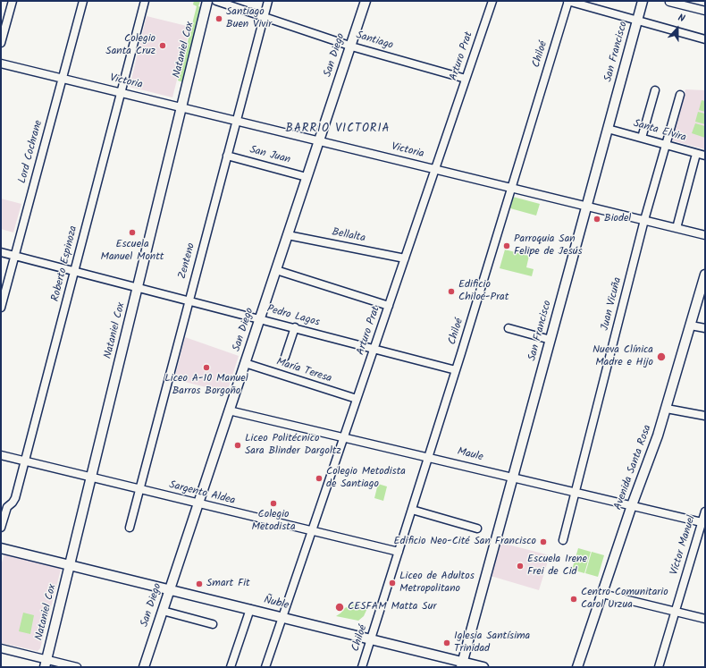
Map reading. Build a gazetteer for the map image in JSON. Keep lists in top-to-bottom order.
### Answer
{
  "streets": {
    "main road": [
      "Nataniel Cox",
      "San Francisco",
      "San Diego",
      "Avenida Santa Rosa",
      "Ñuble"
    ],
    "street": [
      "Santiago",
      "Chiloé",
      "Arturo Prat",
      "Victoria",
      "Santa Elvira",
      "Lord Cochrane",
      "San Juan",
      "Bellalta",
      "Zenteno",
      "Roberto Espinoza",
      "Juan Vicuña",
      "Pedro Lagos",
      "María Teresa",
      "Maule",
      "Sargento Aldea",
      "Víctor Manuel"
    ]
  },
  "crossings": [
    ["Santiago", "San Diego"],
    ["Santiago", "Arturo Prat"],
    ["Santiago", "Zenteno"],
    ["Nataniel Cox", "Victoria"],
    ["Nataniel Cox", "Pedro Lagos"],
    ["Nataniel Cox", "Sargento Aldea"],
    ["Nataniel Cox", "Ñuble"],
    ["San Francisco", "Victoria"],
    ["San Francisco", "Santa Elvira"],
    ["San Francisco", "Maule"],
    ["San Francisco", "Ñuble"],
    ["Chiloé", "Victoria"],
    ["Chiloé", "Pedro Lagos"],
    ["Chiloé", "Maule"],
    ["Chiloé", "Sargento Aldea"],
    ["Chiloé", "Ñuble"],
    ["San Diego", "Victoria"],
    ["San Diego", "San Juan"],
    ["San Diego", "Bellalta"],
    ["San Diego", "Pedro Lagos"],
    ["San Diego", "María Teresa"],
    ["San Diego", "Maule"],
    ["San Diego", "Sargento Aldea"],
    ["San Diego", "Ñuble"],
    ["Arturo Prat", "Victoria"],
    ["Arturo Prat", "Bellalta"],
    ["Arturo Prat", "Pedro Lagos"],
    ["Arturo Prat", "María Teresa"],
    ["Arturo Prat", "Maule"],
    ["Arturo Prat", "Sargento Aldea"],
    ["Arturo Prat", "Ñuble"],
    ["Victoria", "Lord Cochrane"],
    ["Victoria", "Zenteno"],
    ["Victoria", "Roberto Espinoza"],
    ["Victoria", "Juan Vicuña"],
    ["Santa Elvira", "Juan Vicuña"],
    ["Lord Cochrane", "Pedro Lagos"],
    ["San Juan", "Zenteno"],
    ["Zenteno", "Pedro Lagos"],
    ["Zenteno", "Sargento Aldea"],
    ["Roberto Espinoza", "Pedro Lagos"],
    ["Roberto Espinoza", "Sargento Aldea"],
    ["Juan Vicuña", "Maule"],
    ["Maule", "Avenida Santa Rosa"],
    ["Maule", "Víctor Manuel"]
  ],
  "districts": ["BARRIO VICTORIA"],
  "places": [
    "Santiago Buen Vivir",
    "Colegio Santa Cruz",
    "Biodel",
    "Escuela Manuel Montt",
    "Parroquia San Felipe de Jesús",
    "Edificio Chiloé-Prat",
    "Nueva Clínica Madre e Hijo",
    "Liceo A-10 Manuel Barros Borgoño",
    "Liceo Politécnico Sara Blinder Dargoltz",
    "Colegio Metodista de Santiago",
    "Colegio Metodista",
    "Edificio Neo-Cité San Francisco",
    "Escuela Irene Frei de Cid",
    "Liceo de Adultos Metropolitano",
    "Smart Fit",
    "Centro Comunitario Carol Urzua",
    "CESFAM Matta Sur",
    "Iglesia Santísima Trinidad"
  ],
  "north": "top"
}
